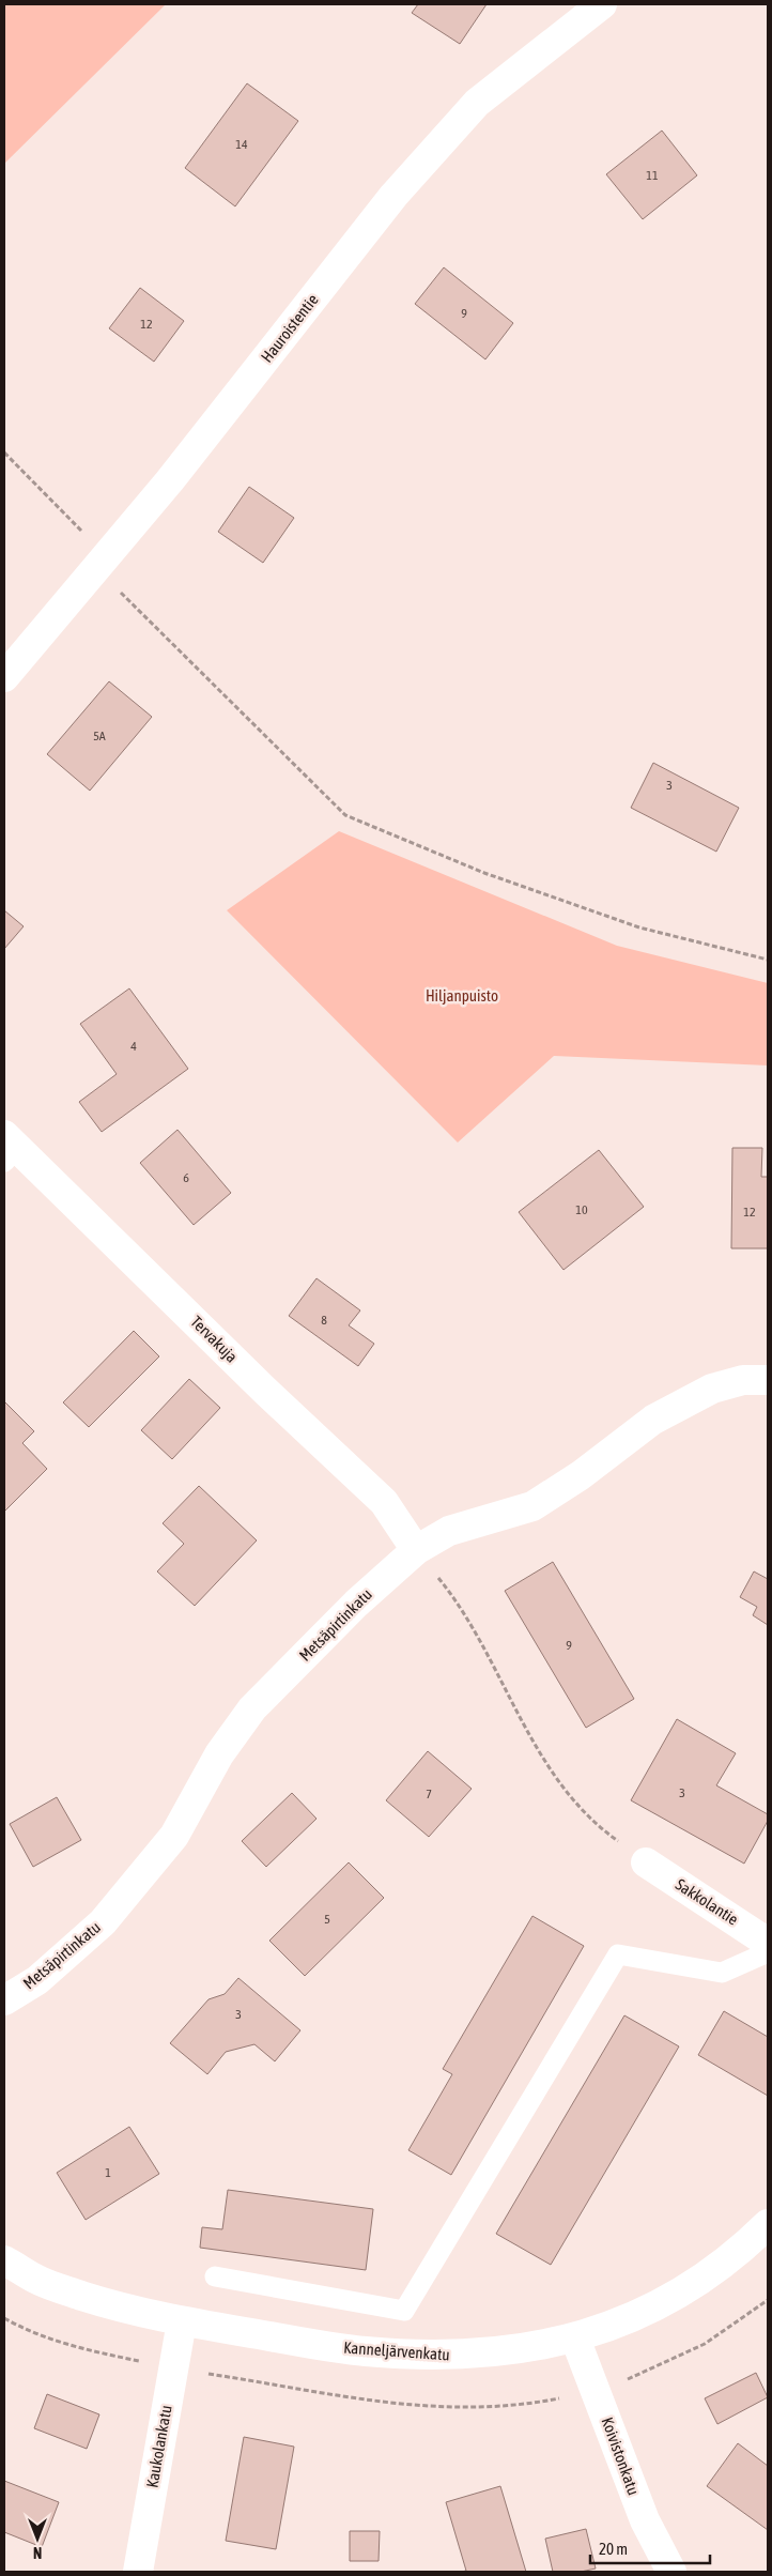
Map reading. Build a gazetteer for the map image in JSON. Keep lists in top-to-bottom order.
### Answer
{
  "streets": {
    "street": [
      "Hauroistentie",
      "Tervakuja",
      "Metsäpirtinkatu",
      "Sakkolantie",
      "Kanneljärvenkatu",
      "Kaukolankatu",
      "Koivistonkatu"
    ]
  },
  "crossings": [
    ["Tervakuja", "Metsäpirtinkatu"],
    ["Kanneljärvenkatu", "Kaukolankatu"],
    ["Kanneljärvenkatu", "Koivistonkatu"]
  ],
  "parks": ["Hiljanpuisto"],
  "house_numbers": [
    "14",
    "11",
    "9",
    "12",
    "5A",
    "3",
    "4",
    "6",
    "10",
    "12",
    "8",
    "9",
    "3",
    "7",
    "5",
    "3",
    "1"
  ],
  "scale_bar": "20 m",
  "north": "bottom"
}
